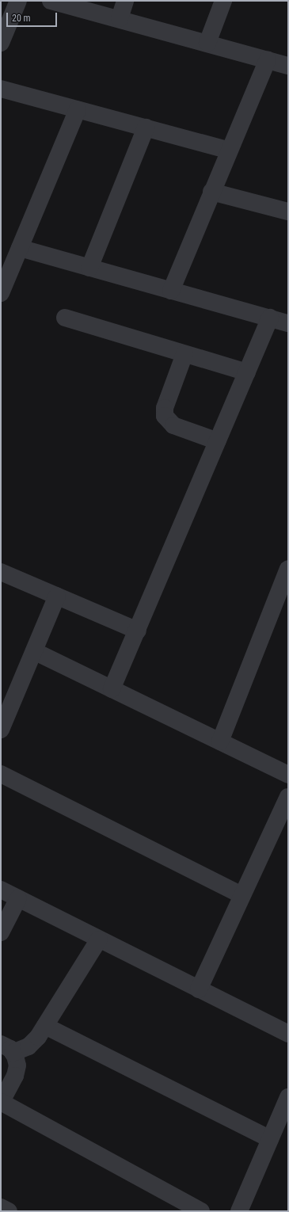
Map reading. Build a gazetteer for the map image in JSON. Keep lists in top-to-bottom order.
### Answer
{
  "scale_bar": "20 m"
}
